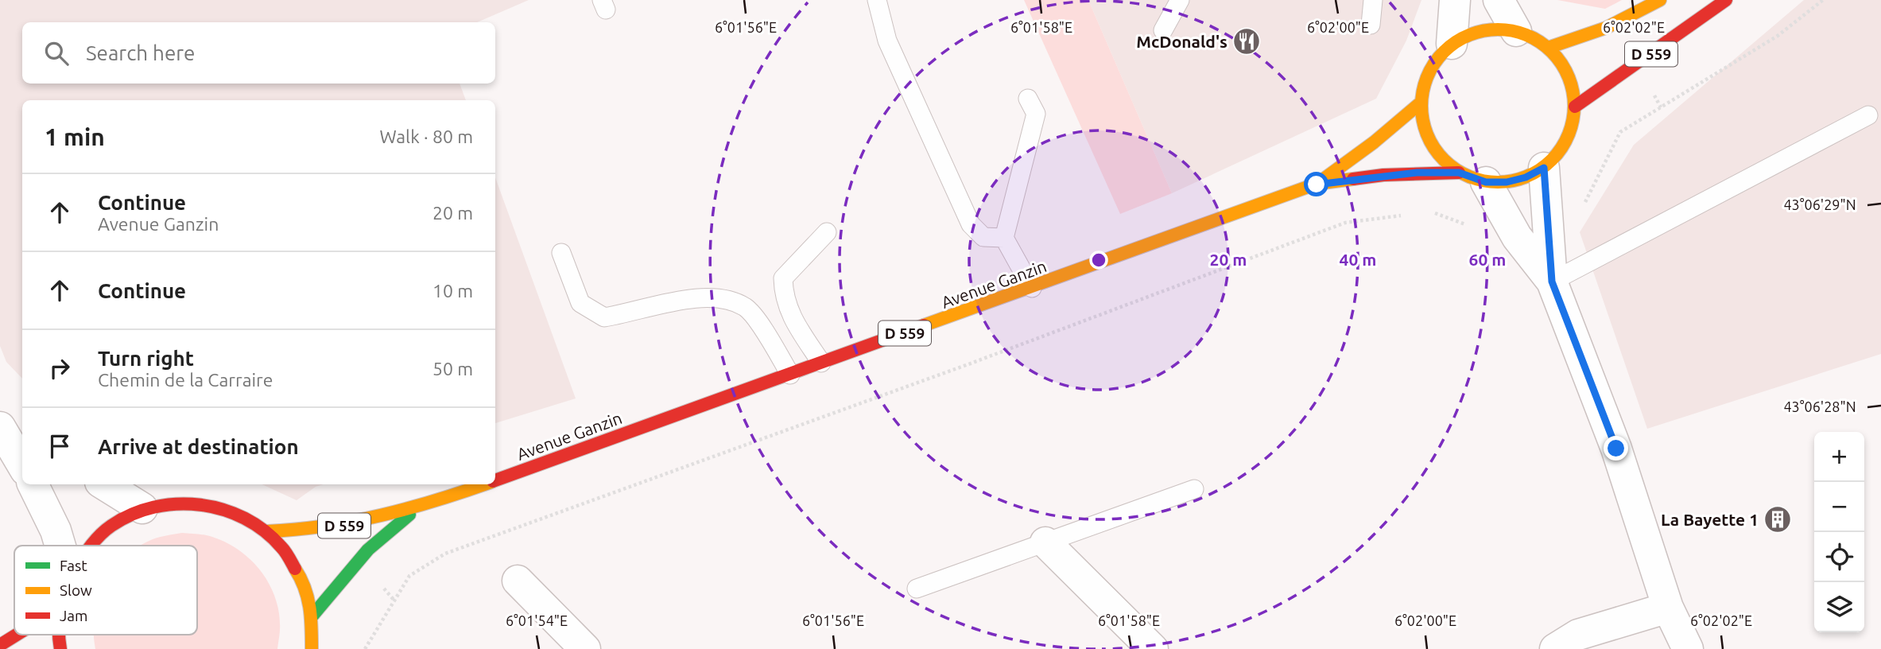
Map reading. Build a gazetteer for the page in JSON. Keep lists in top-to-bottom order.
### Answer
{
  "streets": {
    "main road": ["D 559", "Avenue Ganzin"]
  },
  "crossings": [
    ["D 559", "Avenue Ganzin"]
  ],
  "places": {
    "restaurant": ["McDonald's"],
    "building": ["La Bayette 1"]
  },
  "legend": ["Fast", "Slow", "Jam"],
  "page": {
    "search": "Search here",
    "heading": ["1 min", "Walk · 80 m"],
    "list": [
      ["Continue", "Avenue Ganzin", "20 m"],
      ["Continue", "10 m"],
      ["Turn right", "Chemin de la Carraire", "50 m"],
      "Arrive at destination"
    ],
    "map_buttons": ["+", "−"]
  },
  "coordinates": [
    "6°01'56\"E",
    "6°01'58\"E",
    "6°02'00\"E",
    "6°02'02\"E",
    "43°06'29\"N",
    "43°06'28\"N",
    "6°01'54\"E"
  ],
  "rings": ["20 m", "40 m", "60 m"]
}
